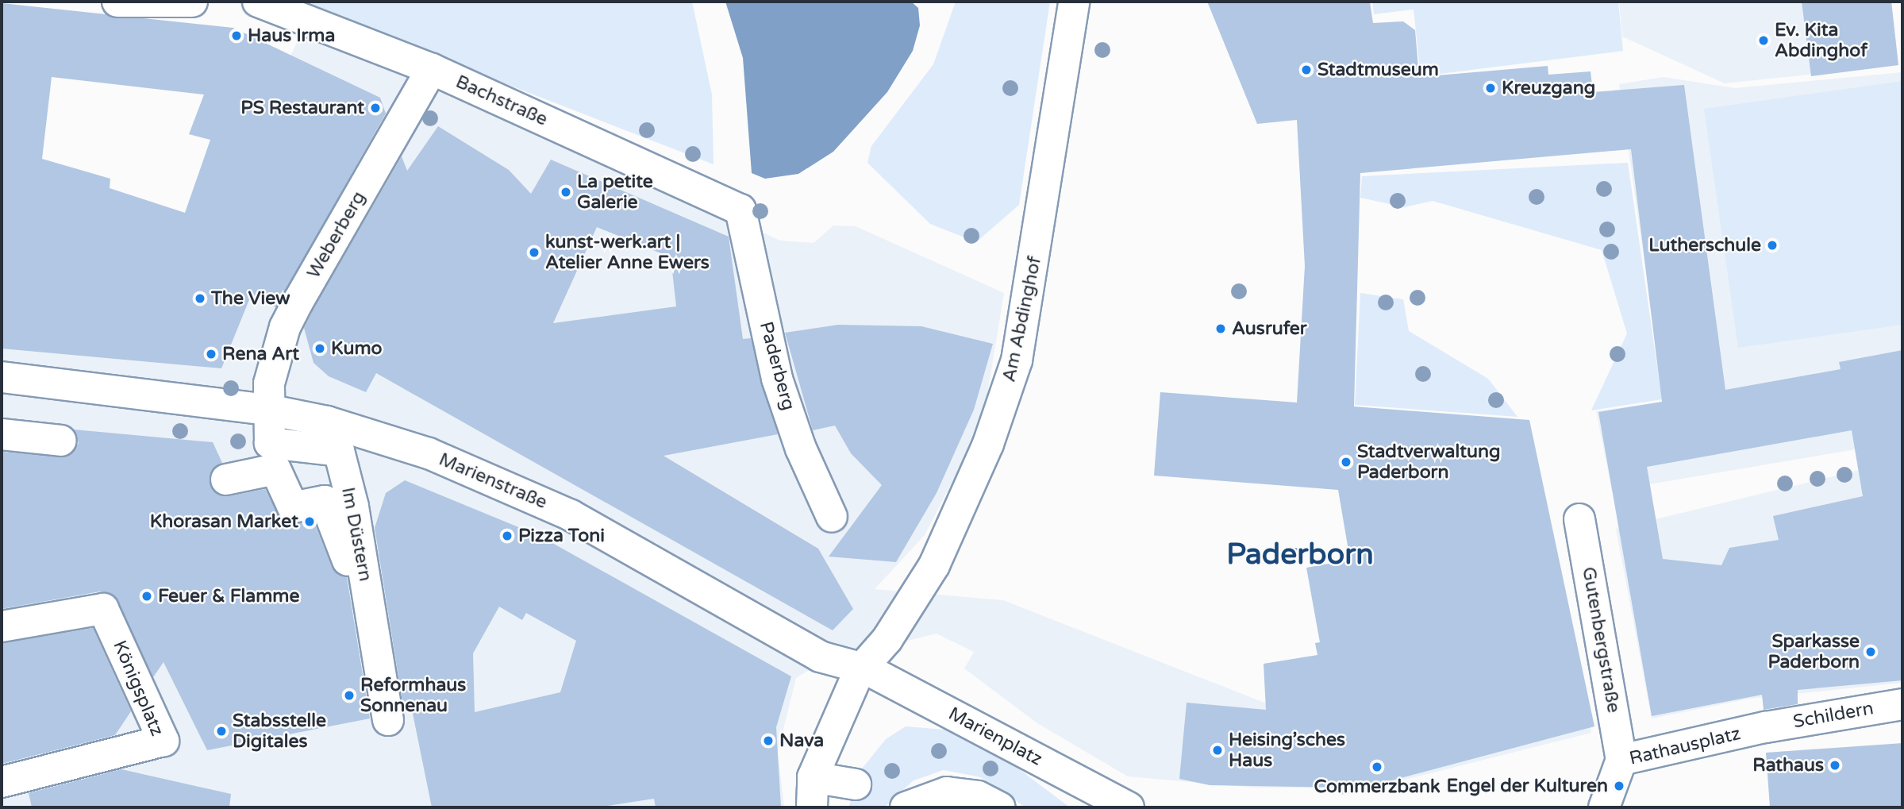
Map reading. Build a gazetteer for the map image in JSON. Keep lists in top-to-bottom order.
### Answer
{
  "streets": {
    "street": [
      "Bachstraße",
      "Weberberg",
      "Am Abdinghof",
      "Paderberg",
      "Marienstraße",
      "Im Düstern",
      "Gutenbergstraße",
      "Königsplatz",
      "Schildern",
      "Marienplatz",
      "Rathausplatz"
    ]
  },
  "crossings": [
    ["Bachstraße", "Weberberg"],
    ["Bachstraße", "Paderberg"],
    ["Weberberg", "Marienstraße"],
    ["Weberberg", "Im Düstern"],
    ["Am Abdinghof", "Marienstraße"],
    ["Am Abdinghof", "Marienplatz"],
    ["Marienstraße", "Im Düstern"],
    ["Marienstraße", "Marienplatz"],
    ["Gutenbergstraße", "Rathausplatz"],
    ["Schildern", "Rathausplatz"]
  ],
  "districts": ["Paderborn"],
  "places": [
    "Haus Irma",
    "Ev. Kita Abdinghof",
    "Stadtmuseum",
    "Kreuzgang",
    "PS Restaurant",
    "La petite Galerie",
    "Lutherschule",
    "kunst-werk.art | Atelier Anne Ewers",
    "The View",
    "Ausrufer",
    "Kumo",
    "Rena Art",
    "Stadtverwaltung Paderborn",
    "Khorasan Market",
    "Pizza Toni",
    "Feuer & Flamme",
    "Sparkasse Paderborn",
    "Reformhaus Sonnenau",
    "Stabsstelle Digitales",
    "Nava",
    "Heising’sches Haus",
    "Rathaus",
    "Commerzbank",
    "Engel der Kulturen"
  ]
}
